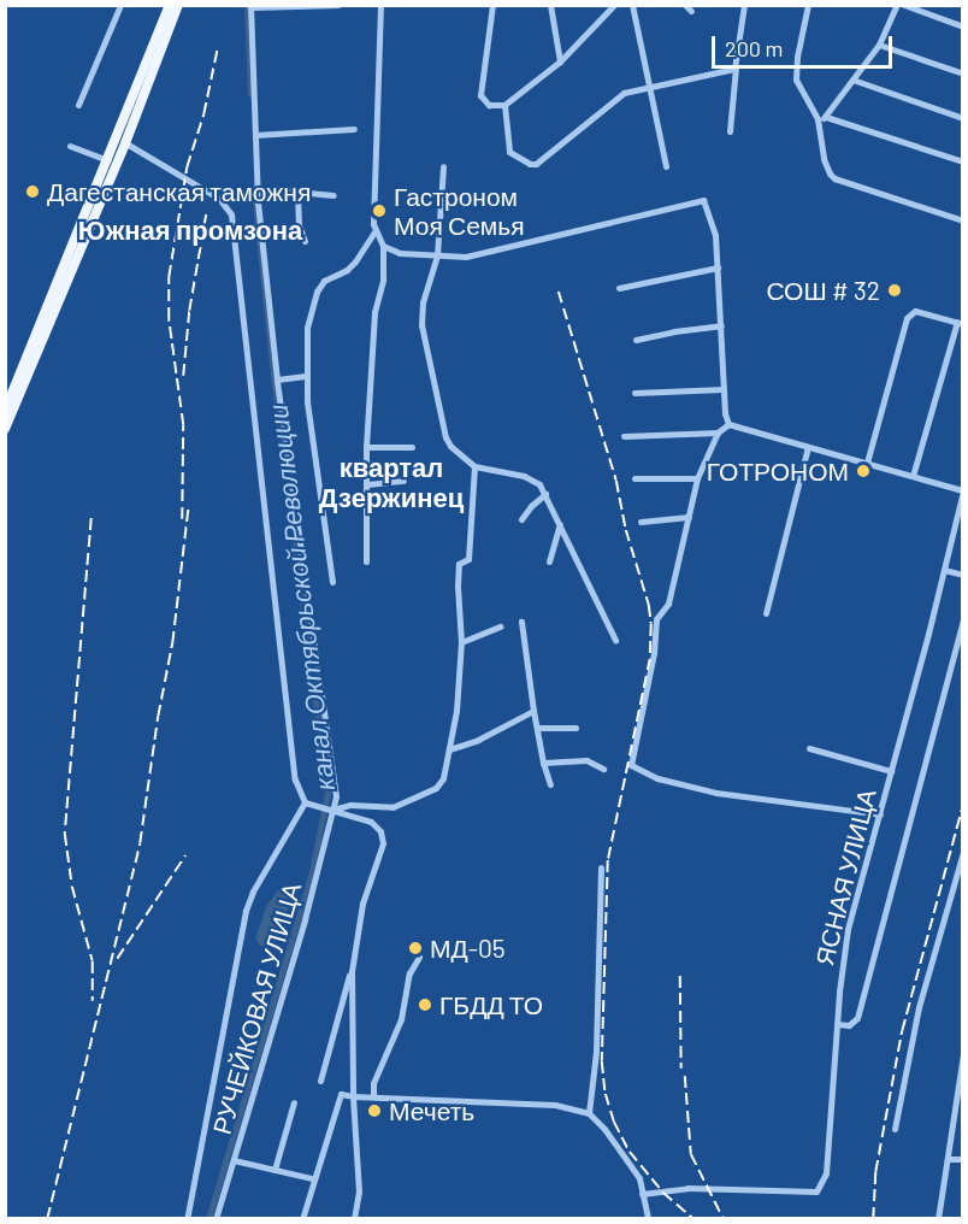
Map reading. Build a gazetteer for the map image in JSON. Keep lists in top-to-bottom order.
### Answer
{
  "streets": {
    "street": ["ЯСНАЯ УЛИЦА", "РУЧЕЙКОВАЯ УЛИЦА"]
  },
  "districts": ["Южная промзона", "квартал Дзержинец"],
  "water": ["канал Октябрьской Революции"],
  "places": [
    "Дагестанская таможня",
    "Гастроном Моя Семья",
    "СОШ # 32",
    "ГОТРОНОМ",
    "МД-05",
    "ГБДД ТО",
    "Мечеть"
  ],
  "scale_bar": "200 m"
}
